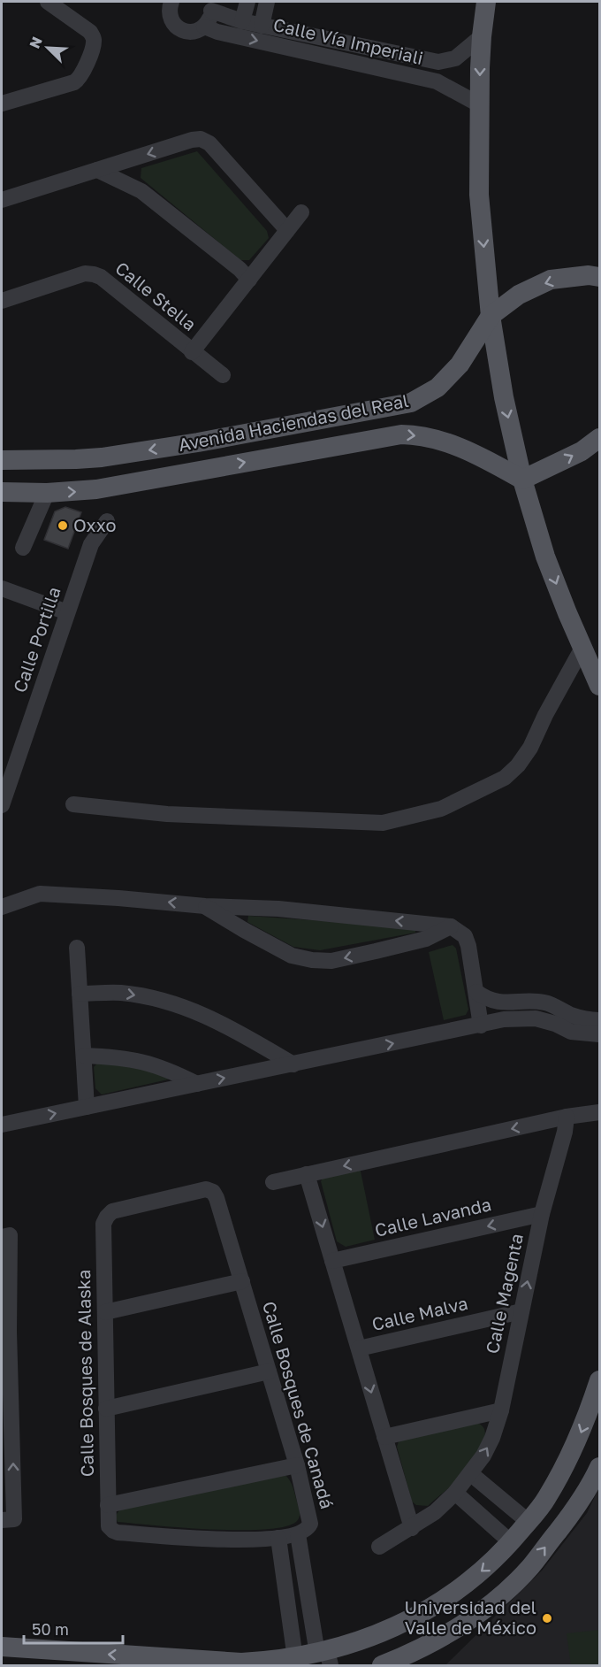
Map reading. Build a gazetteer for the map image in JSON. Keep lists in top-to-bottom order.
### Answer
{
  "streets": {
    "main road": ["Avenida Haciendas del Real"],
    "street": [
      "Calle Vía Imperiali",
      "Calle Stella",
      "Calle Portilla",
      "Calle Lavanda",
      "Calle Magenta",
      "Calle Malva",
      "Calle Bosques de Alaska",
      "Calle Bosques de Canadá"
    ]
  },
  "crossings": [
    ["Calle Lavanda", "Calle Magenta"],
    ["Calle Magenta", "Calle Malva"],
    ["Calle Bosques de Alaska", "Calle Bosques de Canadá"]
  ],
  "places": ["Oxxo", "Universidad del Valle de México"],
  "scale_bar": "50 m",
  "north": "top left"
}
